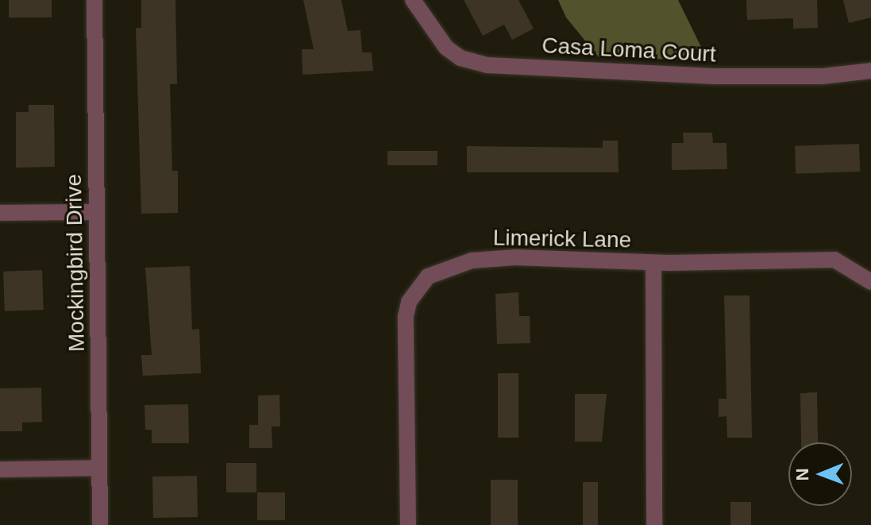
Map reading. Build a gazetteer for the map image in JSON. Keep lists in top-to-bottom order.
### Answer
{
  "streets": {
    "street": ["Casa Loma Court", "Limerick Lane", "Mockingbird Drive"]
  },
  "north": "left"
}
